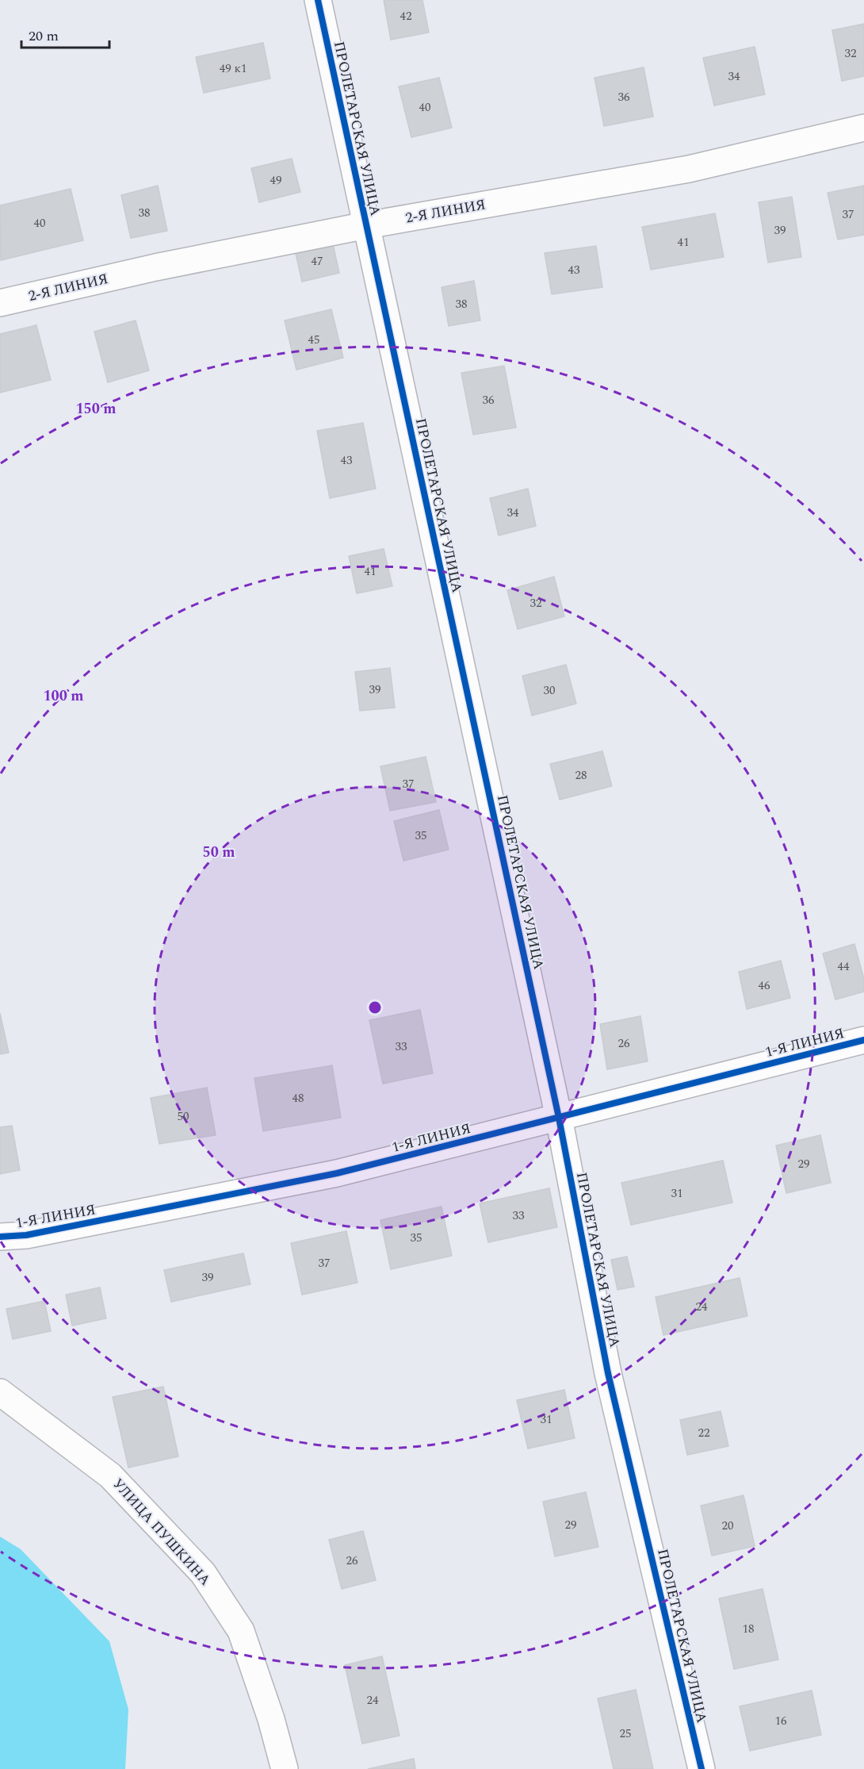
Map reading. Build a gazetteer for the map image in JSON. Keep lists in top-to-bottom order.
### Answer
{
  "streets": {
    "street": [
      "ПРОЛЕТАРСКАЯ УЛИЦА",
      "2-Я ЛИНИЯ",
      "1-Я ЛИНИЯ",
      "УЛИЦА ПУШКИНА"
    ]
  },
  "crossings": [
    ["ПРОЛЕТАРСКАЯ УЛИЦА", "2-Я ЛИНИЯ"],
    ["ПРОЛЕТАРСКАЯ УЛИЦА", "1-Я ЛИНИЯ"]
  ],
  "house_numbers": [
    "42",
    "32",
    "49 к1",
    "34",
    "36",
    "40",
    "49",
    "38",
    "37",
    "40",
    "39",
    "41",
    "47",
    "43",
    "38",
    "45",
    "36",
    "43",
    "34",
    "41",
    "32",
    "39",
    "30",
    "28",
    "37",
    "35",
    "44",
    "46",
    "26",
    "33",
    "48",
    "50",
    "29",
    "31",
    "33",
    "35",
    "37",
    "39",
    "24",
    "31",
    "22",
    "29",
    "20",
    "26",
    "18",
    "24",
    "16",
    "25"
  ],
  "scale_bar": "20 m",
  "rings": ["150 m", "100 m", "50 m"]
}
